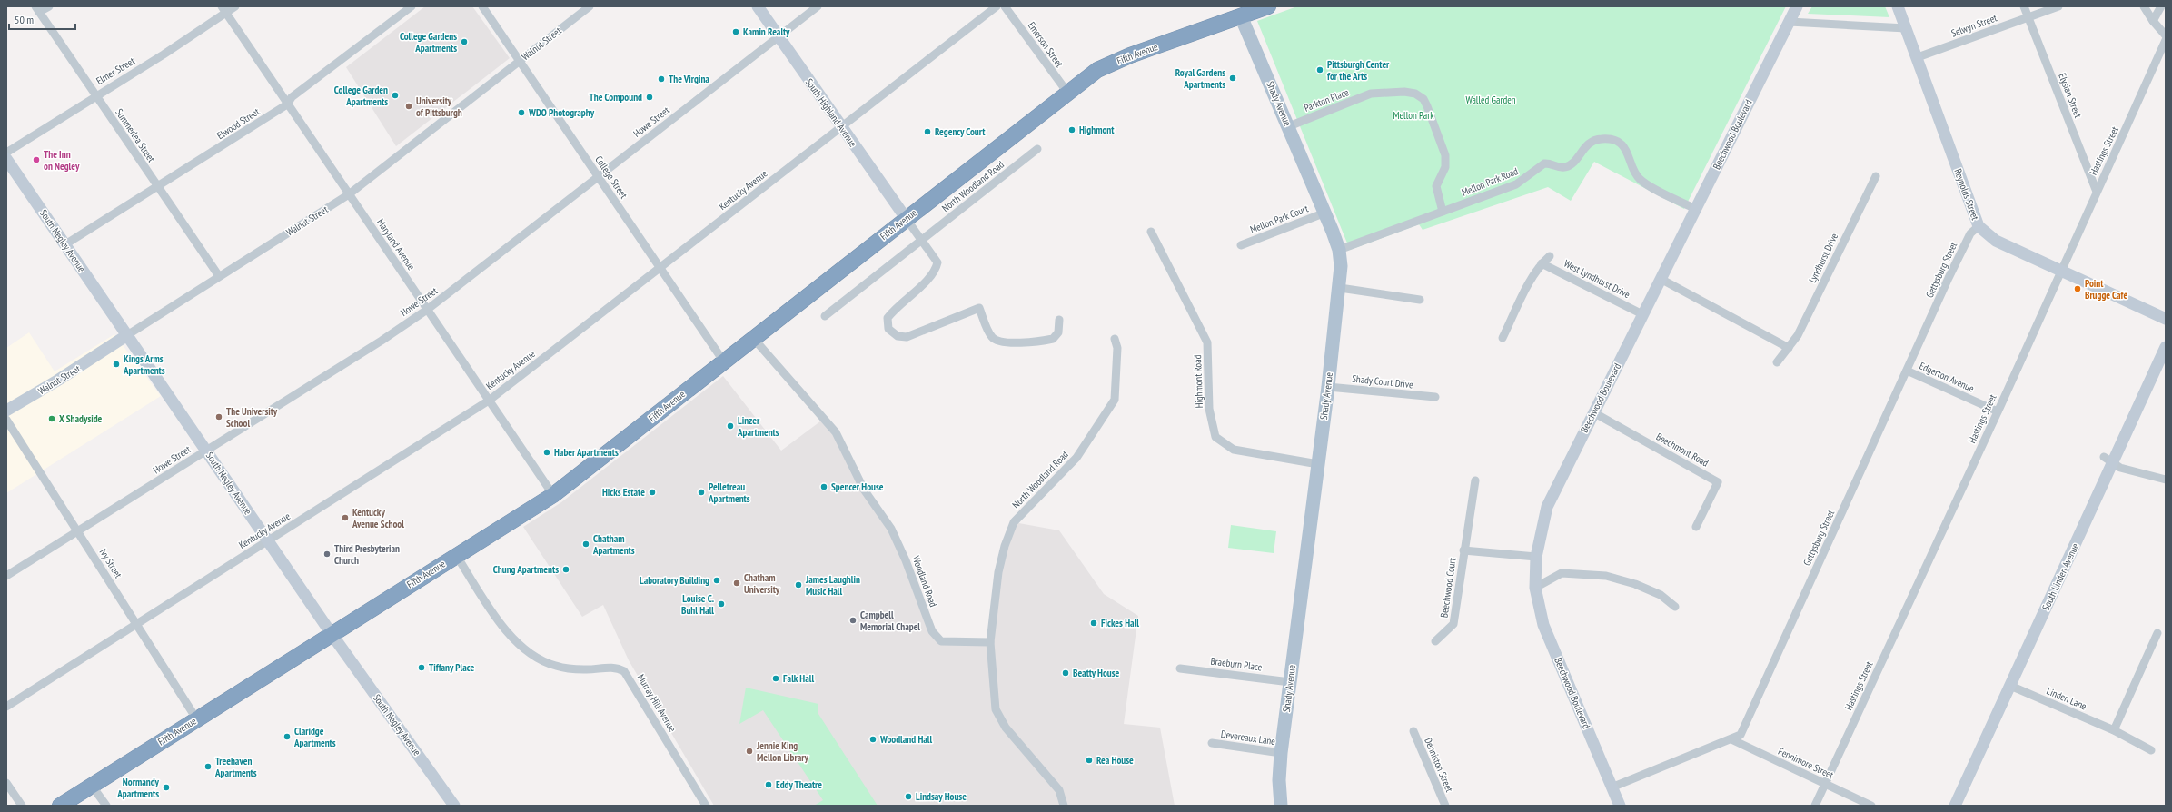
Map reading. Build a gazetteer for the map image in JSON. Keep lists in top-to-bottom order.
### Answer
{
  "streets": {
    "highway": ["Fifth Avenue"],
    "main road": ["Shady Avenue"],
    "street": [
      "Selwyn Street",
      "Walnut Street",
      "Emerson Street",
      "Elmer Street",
      "Elysian Street",
      "Parkton Place",
      "South Highland Avenue",
      "Howe Street",
      "Elwood Street",
      "Beechwood Boulevard",
      "Summerlea Street",
      "Hastings Street",
      "College Street",
      "Mellon Park Road",
      "North Woodland Road",
      "Kentucky Avenue",
      "Reynolds Street",
      "Mellon Park Court",
      "South Negley Avenue",
      "Maryland Avenue",
      "Lyndhurst Drive",
      "Gettysburg Street",
      "West Lyndhurst Drive",
      "Edgerton Avenue",
      "Highmont Road",
      "Shady Court Drive",
      "Beechmont Road",
      "Ivy Street",
      "South Linden Avenue",
      "Woodland Road",
      "Beechwood Court",
      "Braeburn Place",
      "Linden Lane",
      "Murray Hill Avenue",
      "Devereaux Lane",
      "Fennimore Street",
      "Denniston Street"
    ]
  },
  "crossings": [
    ["Selwyn Street", "Elysian Street"],
    ["Selwyn Street", "Reynolds Street"],
    ["Walnut Street", "Summerlea Street"],
    ["Walnut Street", "College Street"],
    ["Walnut Street", "South Negley Avenue"],
    ["Walnut Street", "Maryland Avenue"],
    ["Emerson Street", "Fifth Avenue"],
    ["Fifth Avenue", "Shady Avenue"],
    ["Fifth Avenue", "South Highland Avenue"],
    ["Fifth Avenue", "College Street"],
    ["Fifth Avenue", "South Negley Avenue"],
    ["Fifth Avenue", "Maryland Avenue"],
    ["Fifth Avenue", "Ivy Street"],
    ["Fifth Avenue", "Woodland Road"],
    ["Fifth Avenue", "Murray Hill Avenue"],
    ["Elmer Street", "Summerlea Street"],
    ["Elmer Street", "Maryland Avenue"],
    ["Elysian Street", "Hastings Street"],
    ["Parkton Place", "Shady Avenue"],
    ["Parkton Place", "Mellon Park Road"],
    ["Shady Avenue", "Mellon Park Road"],
    ["Shady Avenue", "Mellon Park Court"],
    ["Shady Avenue", "Highmont Road"],
    ["Shady Avenue", "Shady Court Drive"],
    ["Shady Avenue", "Braeburn Place"],
    ["Shady Avenue", "Devereaux Lane"],
    ["South Highland Avenue", "Howe Street"],
    ["South Highland Avenue", "Kentucky Avenue"],
    ["Howe Street", "College Street"],
    ["Howe Street", "South Negley Avenue"],
    ["Howe Street", "Maryland Avenue"],
    ["Howe Street", "Ivy Street"],
    ["Elwood Street", "Summerlea Street"],
    ["Elwood Street", "South Negley Avenue"],
    ["Elwood Street", "Maryland Avenue"],
    ["Beechwood Boulevard", "Mellon Park Road"],
    ["Beechwood Boulevard", "Gettysburg Street"],
    ["Beechwood Boulevard", "West Lyndhurst Drive"],
    ["Beechwood Boulevard", "Beechmont Road"],
    ["Beechwood Boulevard", "Beechwood Court"],
    ["Hastings Street", "Reynolds Street"],
    ["Hastings Street", "Edgerton Avenue"],
    ["Hastings Street", "Fennimore Street"],
    ["College Street", "Kentucky Avenue"],
    ["North Woodland Road", "Woodland Road"],
    ["Kentucky Avenue", "South Negley Avenue"],
    ["Kentucky Avenue", "Maryland Avenue"],
    ["Kentucky Avenue", "Ivy Street"],
    ["Reynolds Street", "Gettysburg Street"],
    ["Gettysburg Street", "Edgerton Avenue"],
    ["Gettysburg Street", "Fennimore Street"],
    ["South Linden Avenue", "Linden Lane"]
  ],
  "parks": ["Walled Garden", "Mellon Park"],
  "places": [
    "Kamin Realty",
    "College Gardens Apartments",
    "Pittsburgh Center for the Arts",
    "Royal Gardens Apartments",
    "The Virgina",
    "College Garden Apartments",
    "The Compound",
    "University of Pittsburgh",
    "WDO Photography",
    "Highmont",
    "Regency Court",
    "The Inn on Negley",
    "Point Brugge Café",
    "Kings Arms Apartments",
    "The University School",
    "X Shadyside",
    "Linzer Apartments",
    "Haber Apartments",
    "Spencer House",
    "Hicks Estate",
    "Pelletreau Apartments",
    "Kentucky Avenue School",
    "Chatham Apartments",
    "Third Presbyterian Church",
    "Chung Apartments",
    "Laboratory Building",
    "Chatham University",
    "James Laughlin Music Hall",
    "Louise C. Buhl Hall",
    "Campbell Memorial Chapel",
    "Fickes Hall",
    "Tiffany Place",
    "Beatty House",
    "Falk Hall",
    "Claridge Apartments",
    "Woodland Hall",
    "Jennie King Mellon Library",
    "Rea House",
    "Treehaven Apartments",
    "Eddy Theatre",
    "Normandy Apartments",
    "Lindsay House"
  ],
  "scale_bar": "50 m"
}
